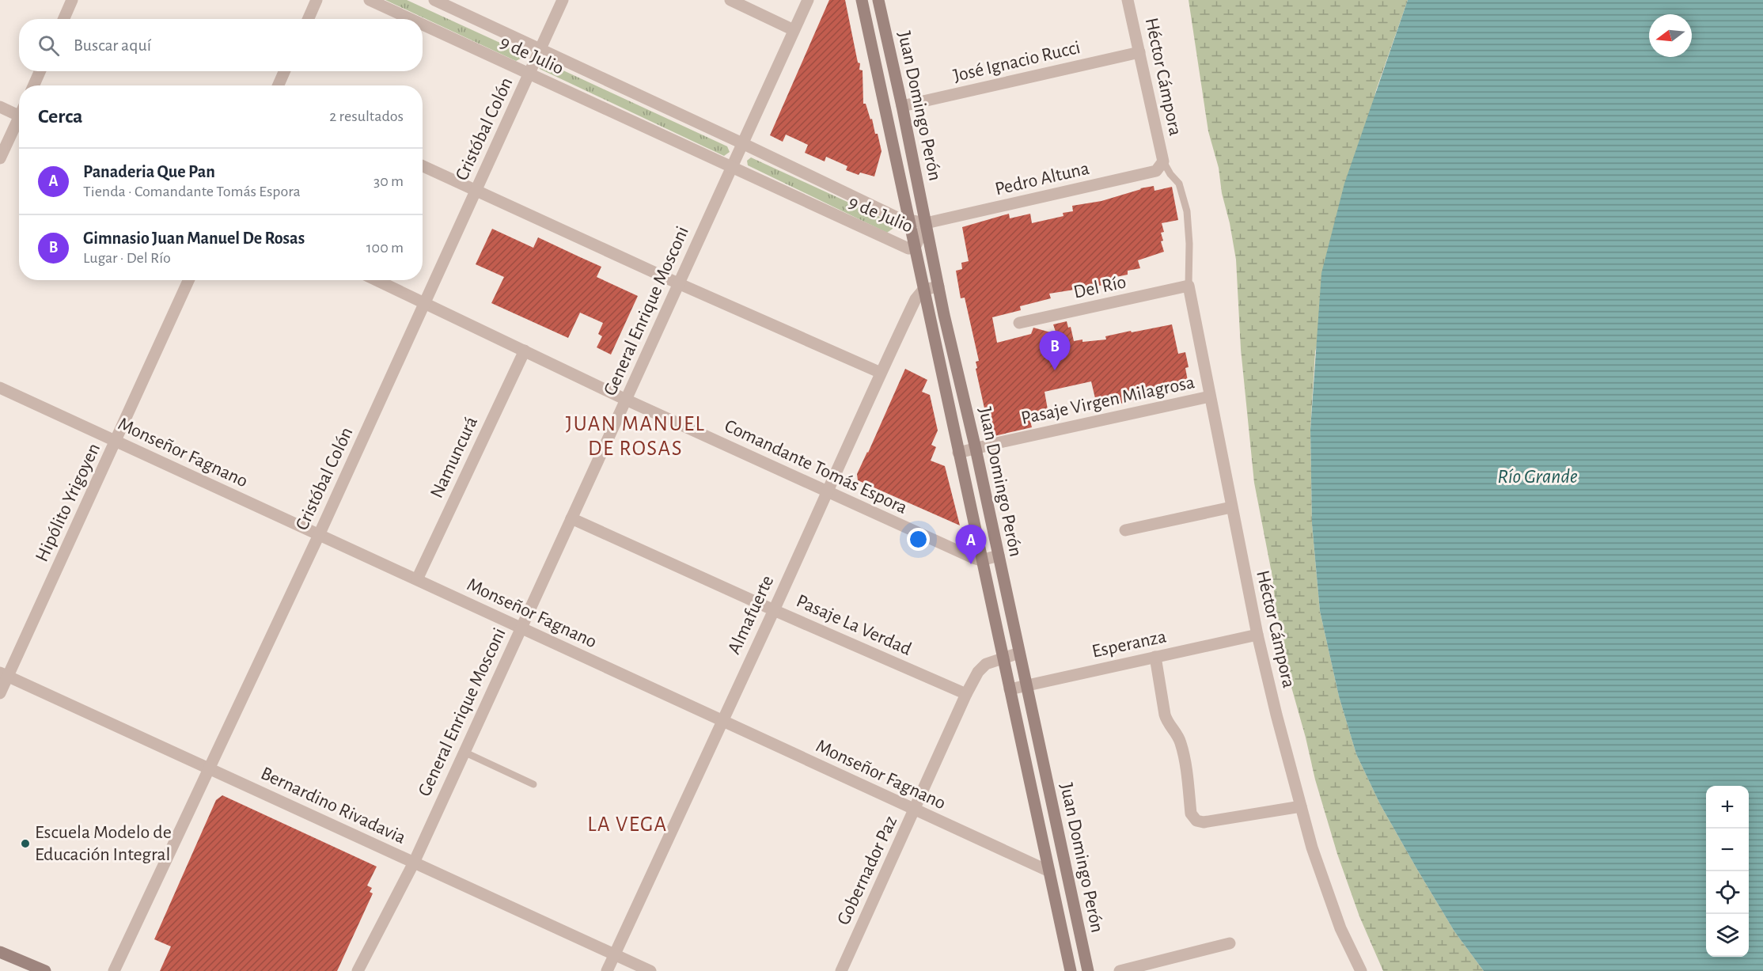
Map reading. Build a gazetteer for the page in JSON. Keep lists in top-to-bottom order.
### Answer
{
  "streets": {
    "main road": ["Juan Domingo Perón"],
    "street": [
      "9 de Julio",
      "José Ignacio Rucci",
      "Héctor Cámpora",
      "Cristóbal Colón",
      "Pedro Altuna",
      "Del Río",
      "General Enrique Mosconi",
      "Pasaje Virgen Milagrosa",
      "Monseñor Fagnano",
      "Namuncurá",
      "Comandante Tomás Espora",
      "Hipólito Yrigoyen",
      "Almafuerte",
      "Pasaje La Verdad",
      "Esperanza",
      "Bernardino Rivadavia",
      "Gobernador Paz"
    ]
  },
  "crossings": [
    ["9 de Julio", "Juan Domingo Perón"],
    ["9 de Julio", "Cristóbal Colón"],
    ["9 de Julio", "Pedro Altuna"],
    ["9 de Julio", "General Enrique Mosconi"],
    ["José Ignacio Rucci", "Héctor Cámpora"],
    ["José Ignacio Rucci", "Juan Domingo Perón"],
    ["Héctor Cámpora", "Pedro Altuna"],
    ["Héctor Cámpora", "Del Río"],
    ["Héctor Cámpora", "Pasaje Virgen Milagrosa"],
    ["Héctor Cámpora", "Esperanza"],
    ["Juan Domingo Perón", "Pedro Altuna"],
    ["Juan Domingo Perón", "Pasaje Virgen Milagrosa"],
    ["Juan Domingo Perón", "Monseñor Fagnano"],
    ["Juan Domingo Perón", "Comandante Tomás Espora"],
    ["Juan Domingo Perón", "Almafuerte"],
    ["Juan Domingo Perón", "Esperanza"],
    ["Juan Domingo Perón", "Gobernador Paz"],
    ["Cristóbal Colón", "Monseñor Fagnano"],
    ["Cristóbal Colón", "Comandante Tomás Espora"],
    ["Cristóbal Colón", "Bernardino Rivadavia"],
    ["General Enrique Mosconi", "Monseñor Fagnano"],
    ["General Enrique Mosconi", "Comandante Tomás Espora"],
    ["General Enrique Mosconi", "Pasaje La Verdad"],
    ["General Enrique Mosconi", "Bernardino Rivadavia"],
    ["Monseñor Fagnano", "Namuncurá"],
    ["Monseñor Fagnano", "Hipólito Yrigoyen"],
    ["Monseñor Fagnano", "Almafuerte"],
    ["Monseñor Fagnano", "Gobernador Paz"],
    ["Namuncurá", "Comandante Tomás Espora"],
    ["Comandante Tomás Espora", "Almafuerte"],
    ["Hipólito Yrigoyen", "Bernardino Rivadavia"],
    ["Almafuerte", "Pasaje La Verdad"],
    ["Almafuerte", "Bernardino Rivadavia"],
    ["Pasaje La Verdad", "Gobernador Paz"]
  ],
  "districts": ["JUAN MANUEL DE ROSAS", "LA VEGA"],
  "water": ["Río Grande"],
  "places": ["Escuela Modelo de Educación Integral"],
  "north": "left",
  "page": {
    "search": "Buscar aquí",
    "heading": ["Cerca", "2 resultados"],
    "list": [
      {
        "mark": "A",
        "name": "Panaderia Que Pan",
        "note": "Tienda · Comandante Tomás Espora",
        "value": "30 m"
      },
      {
        "mark": "B",
        "name": "Gimnasio Juan Manuel De Rosas",
        "note": "Lugar · Del Río",
        "value": "100 m"
      }
    ],
    "pins": ["B", "A"],
    "map_buttons": ["+", "−"]
  }
}
